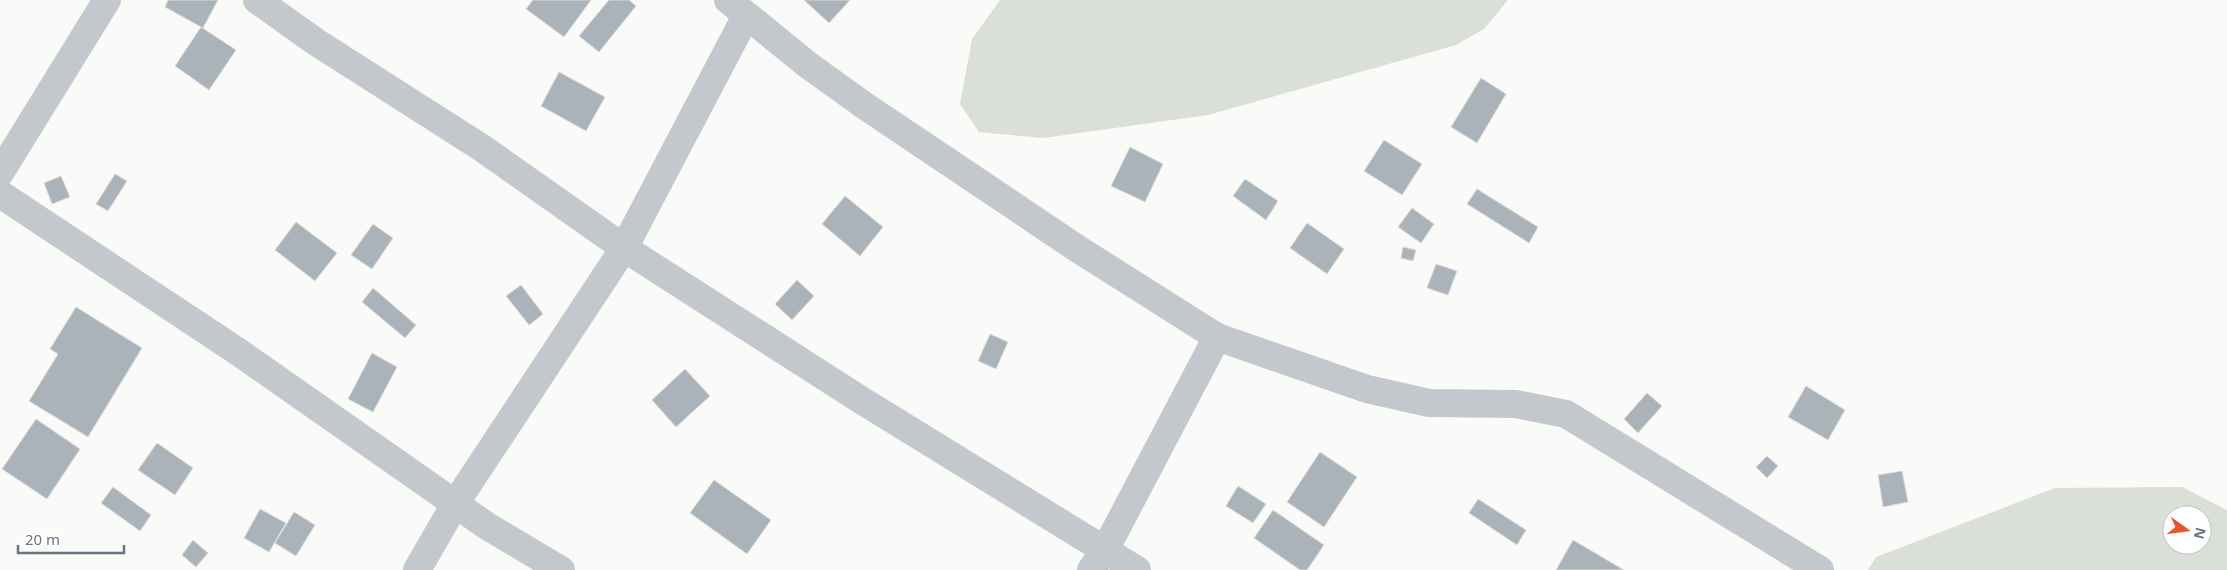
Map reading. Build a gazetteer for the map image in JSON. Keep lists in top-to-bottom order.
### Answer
{
  "scale_bar": "20 m",
  "north": "right"
}
